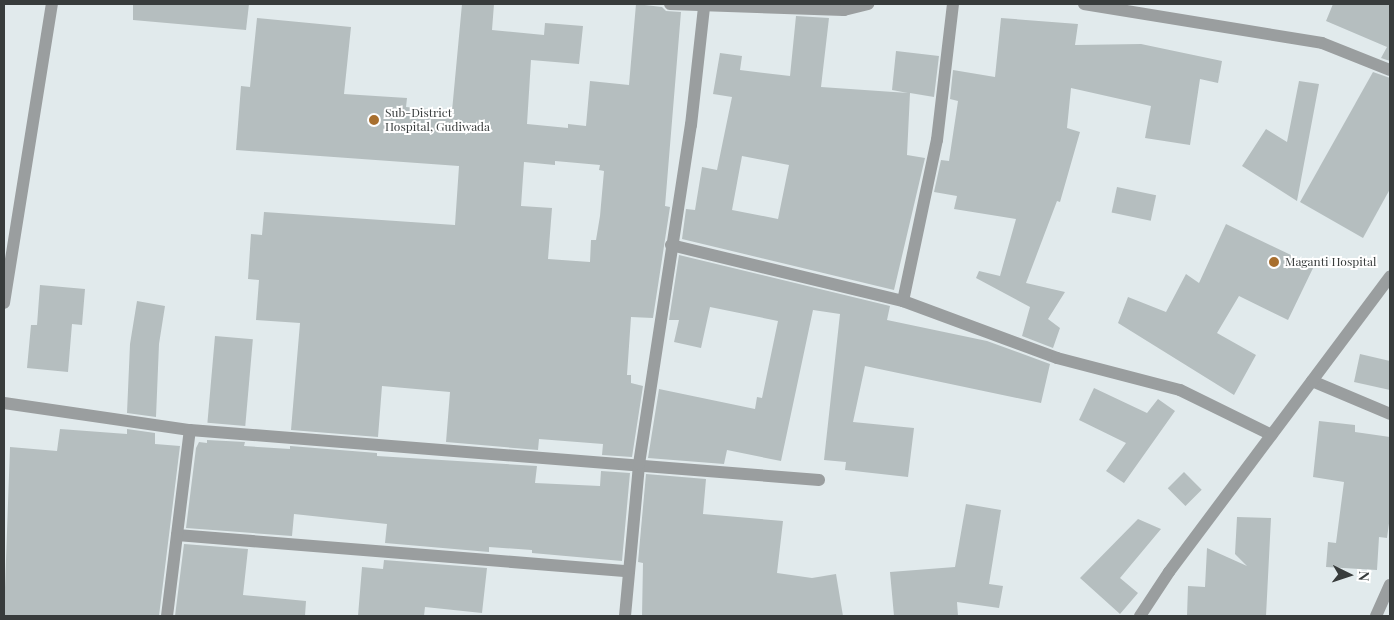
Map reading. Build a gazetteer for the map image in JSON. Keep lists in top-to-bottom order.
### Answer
{
  "places": ["Sub-District Hospital, Gudiwada", "Maganti Hospital"],
  "north": "right"
}
